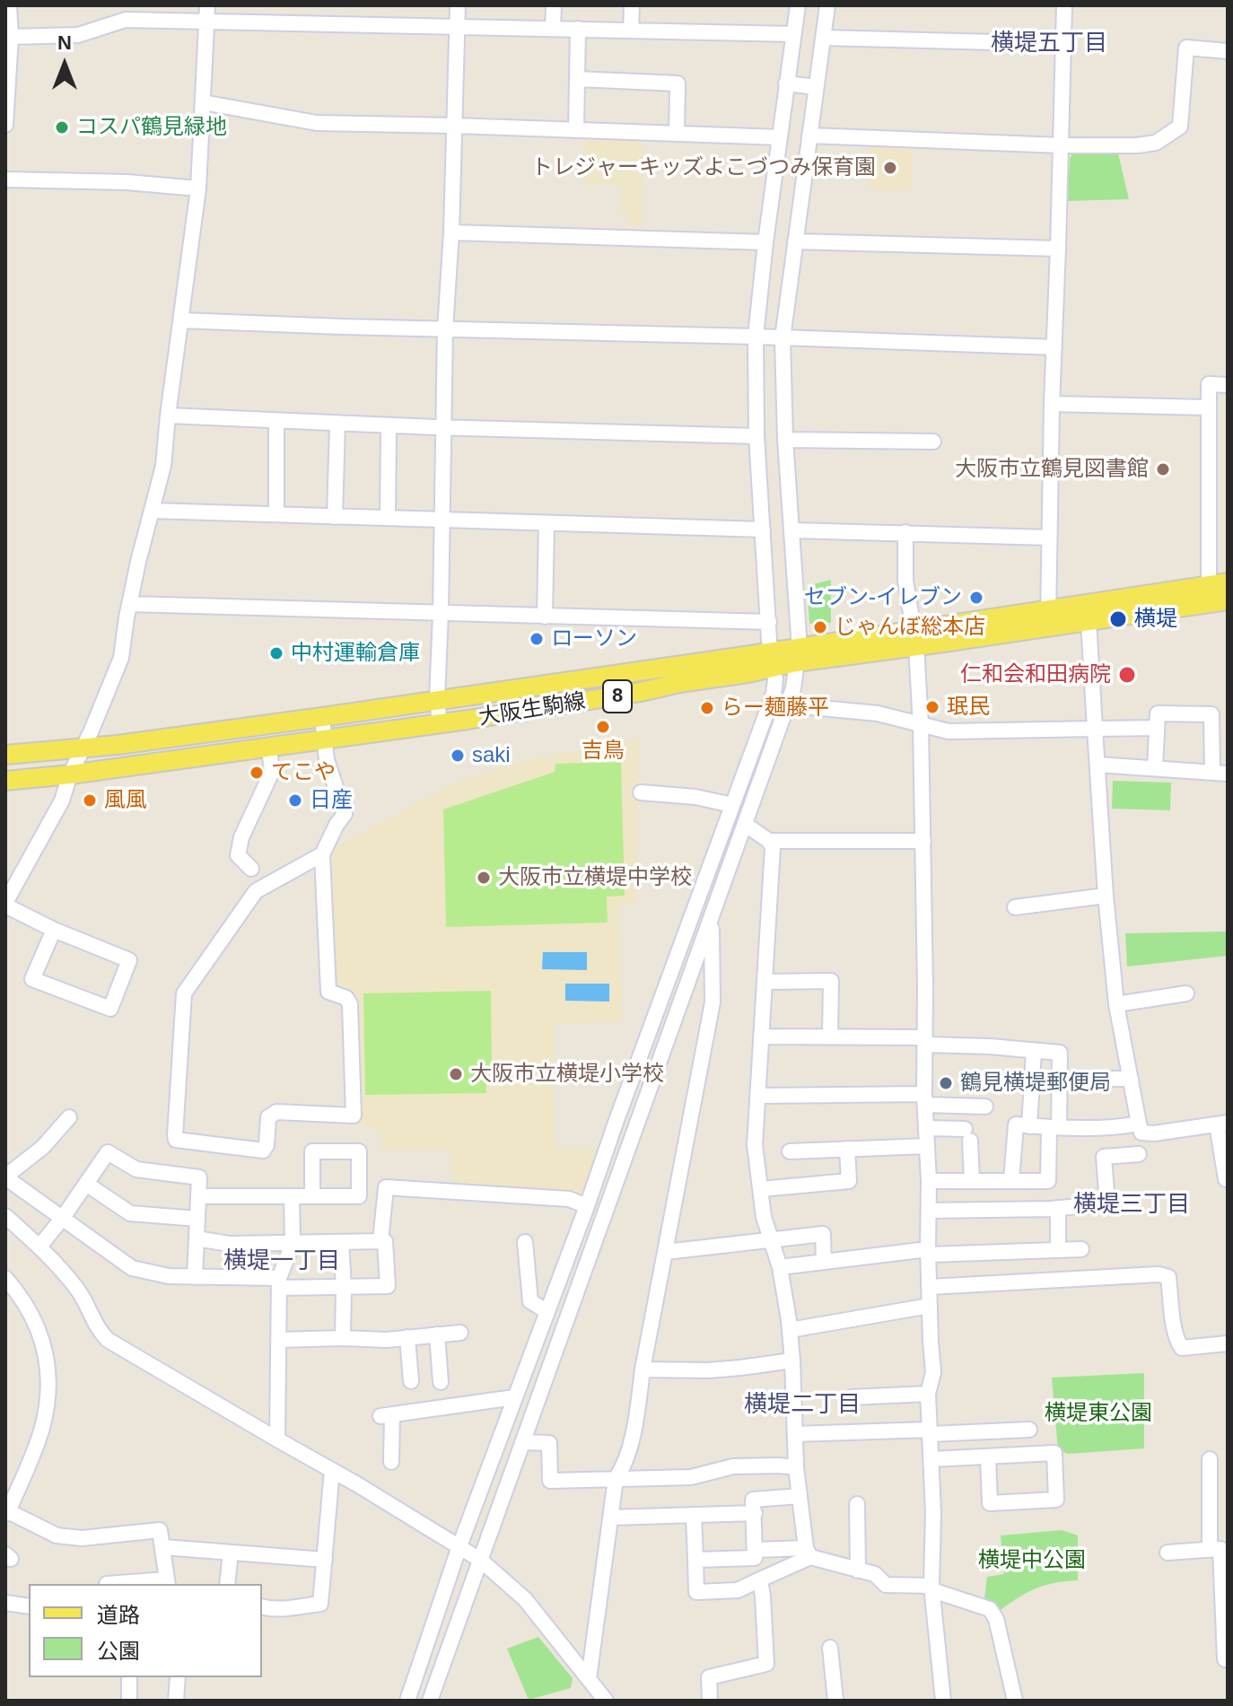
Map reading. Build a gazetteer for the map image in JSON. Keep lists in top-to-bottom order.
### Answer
{
  "streets": {
    "main road": ["8", "大阪生駒線"]
  },
  "districts": [
    "横堤五丁目",
    "横堤三丁目",
    "横堤一丁目",
    "横堤二丁目"
  ],
  "parks": ["横堤東公園", "横堤中公園"],
  "places": [
    "コスパ鶴見緑地",
    "トレジャーキッズよこづつみ保育園",
    "大阪市立鶴見図書館",
    "セブン-イレブン",
    "横堤",
    "じゃんぼ総本店",
    "ローソン",
    "中村運輸倉庫",
    "仁和会和田病院",
    "珉民",
    "らー麺藤平",
    "吉鳥",
    "saki",
    "てこや",
    "風風",
    "日産",
    "大阪市立横堤中学校",
    "大阪市立横堤小学校",
    "鶴見横堤郵便局"
  ],
  "legend": ["道路", "公園"],
  "north": "top"
}
